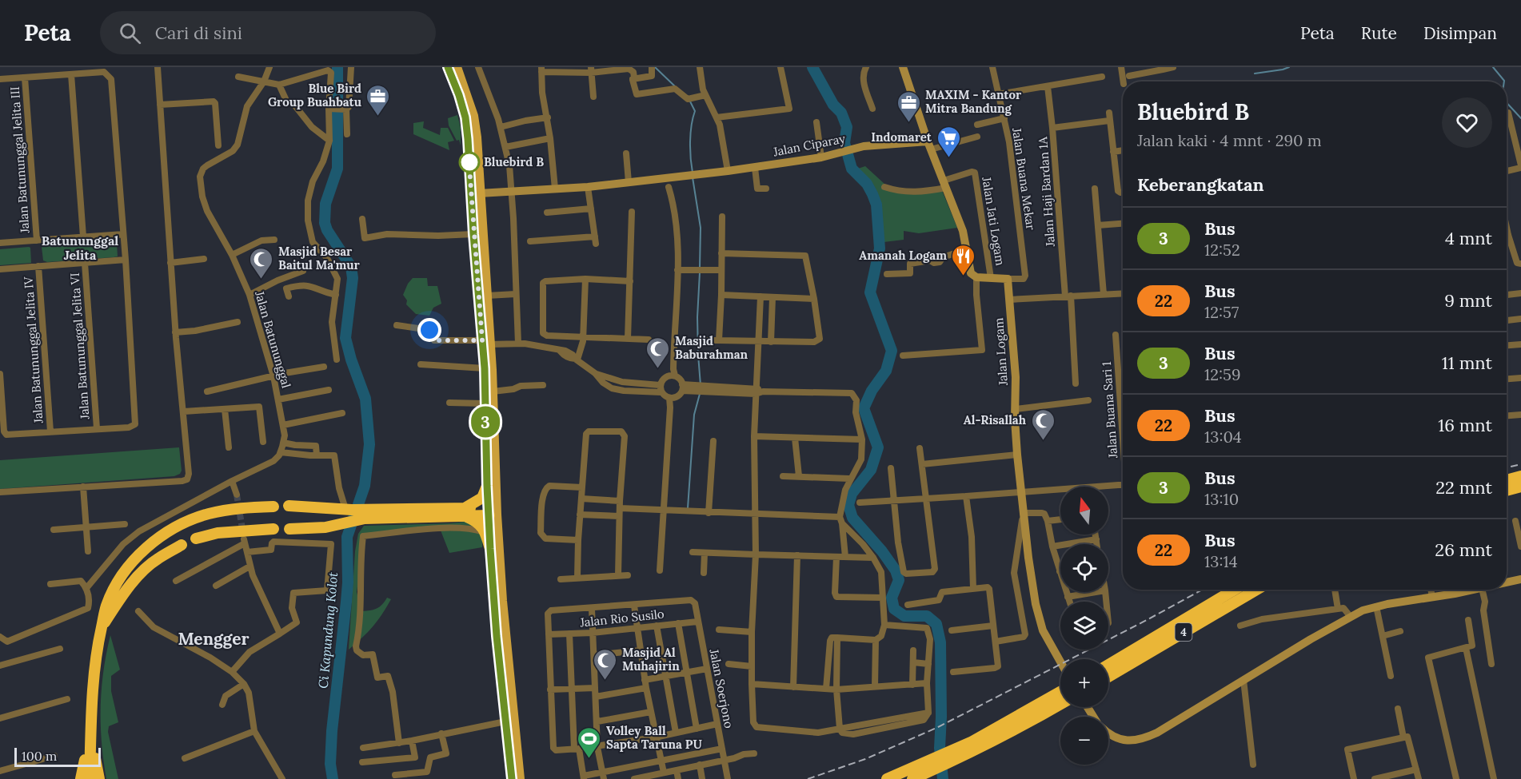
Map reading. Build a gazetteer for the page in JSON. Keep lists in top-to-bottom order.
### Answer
{
  "streets": {
    "highway": ["4"],
    "street": [
      "Jalan Ciparay",
      "Jalan Batununggal Jelita III",
      "Jalan Buana Mekar",
      "Jalan Haji Bardan 1A",
      "Jalan Jati Logam",
      "Jalan Batununggal",
      "Jalan Batununggal Jelita VI",
      "Jalan Batununggal Jelita IV",
      "Jalan Logam",
      "Jalan Buana Sari 1",
      "Jalan Rio Susilo",
      "Jalan Soerjono"
    ]
  },
  "crossings": [
    ["Jalan Buana Mekar", "Jalan Logam"],
    ["Jalan Rio Susilo", "Jalan Soerjono"]
  ],
  "districts": ["Batununggal Jelita", "Mengger"],
  "water": ["Ci Kapundung Kolot"],
  "places": {
    "office": ["Blue Bird Group Buahbatu", "MAXIM - Kantor Mitra Bandung"],
    "supermarket": ["Indomaret"],
    "other": ["Bluebird B"],
    "restaurant": ["Amanah Logam"],
    "mosque": [
      "Masjid Besar Baitul Ma'mur",
      "Masjid Baburahman",
      "Al-Risallah",
      "Masjid Al Muhajirin"
    ],
    "sports": ["Volley Ball Sapta Taruna PU"]
  },
  "lines": ["bus line 3"],
  "scale_bar": "100 m",
  "north": "top",
  "page": {
    "header": "Peta",
    "search": "Cari di sini",
    "nav": ["Peta", "Rute", "Disimpan"],
    "on_map": "3",
    "heading": [
      ["Bluebird B", "Jalan kaki · 4 mnt · 290 m"],
      "Keberangkatan"
    ],
    "list": [
      {
        "mark": "3",
        "name": "Bus",
        "note": "12:52",
        "value": "4 mnt"
      },
      {
        "mark": "22",
        "name": "Bus",
        "note": "12:57",
        "value": "9 mnt"
      },
      {
        "mark": "3",
        "name": "Bus",
        "note": "12:59",
        "value": "11 mnt"
      },
      {
        "mark": "22",
        "name": "Bus",
        "note": "13:04",
        "value": "16 mnt"
      },
      {
        "mark": "3",
        "name": "Bus",
        "note": "13:10",
        "value": "22 mnt"
      },
      {
        "mark": "22",
        "name": "Bus",
        "note": "13:14",
        "value": "26 mnt"
      }
    ],
    "map_buttons": ["+", "−"],
    "scale": "100 m"
  }
}
